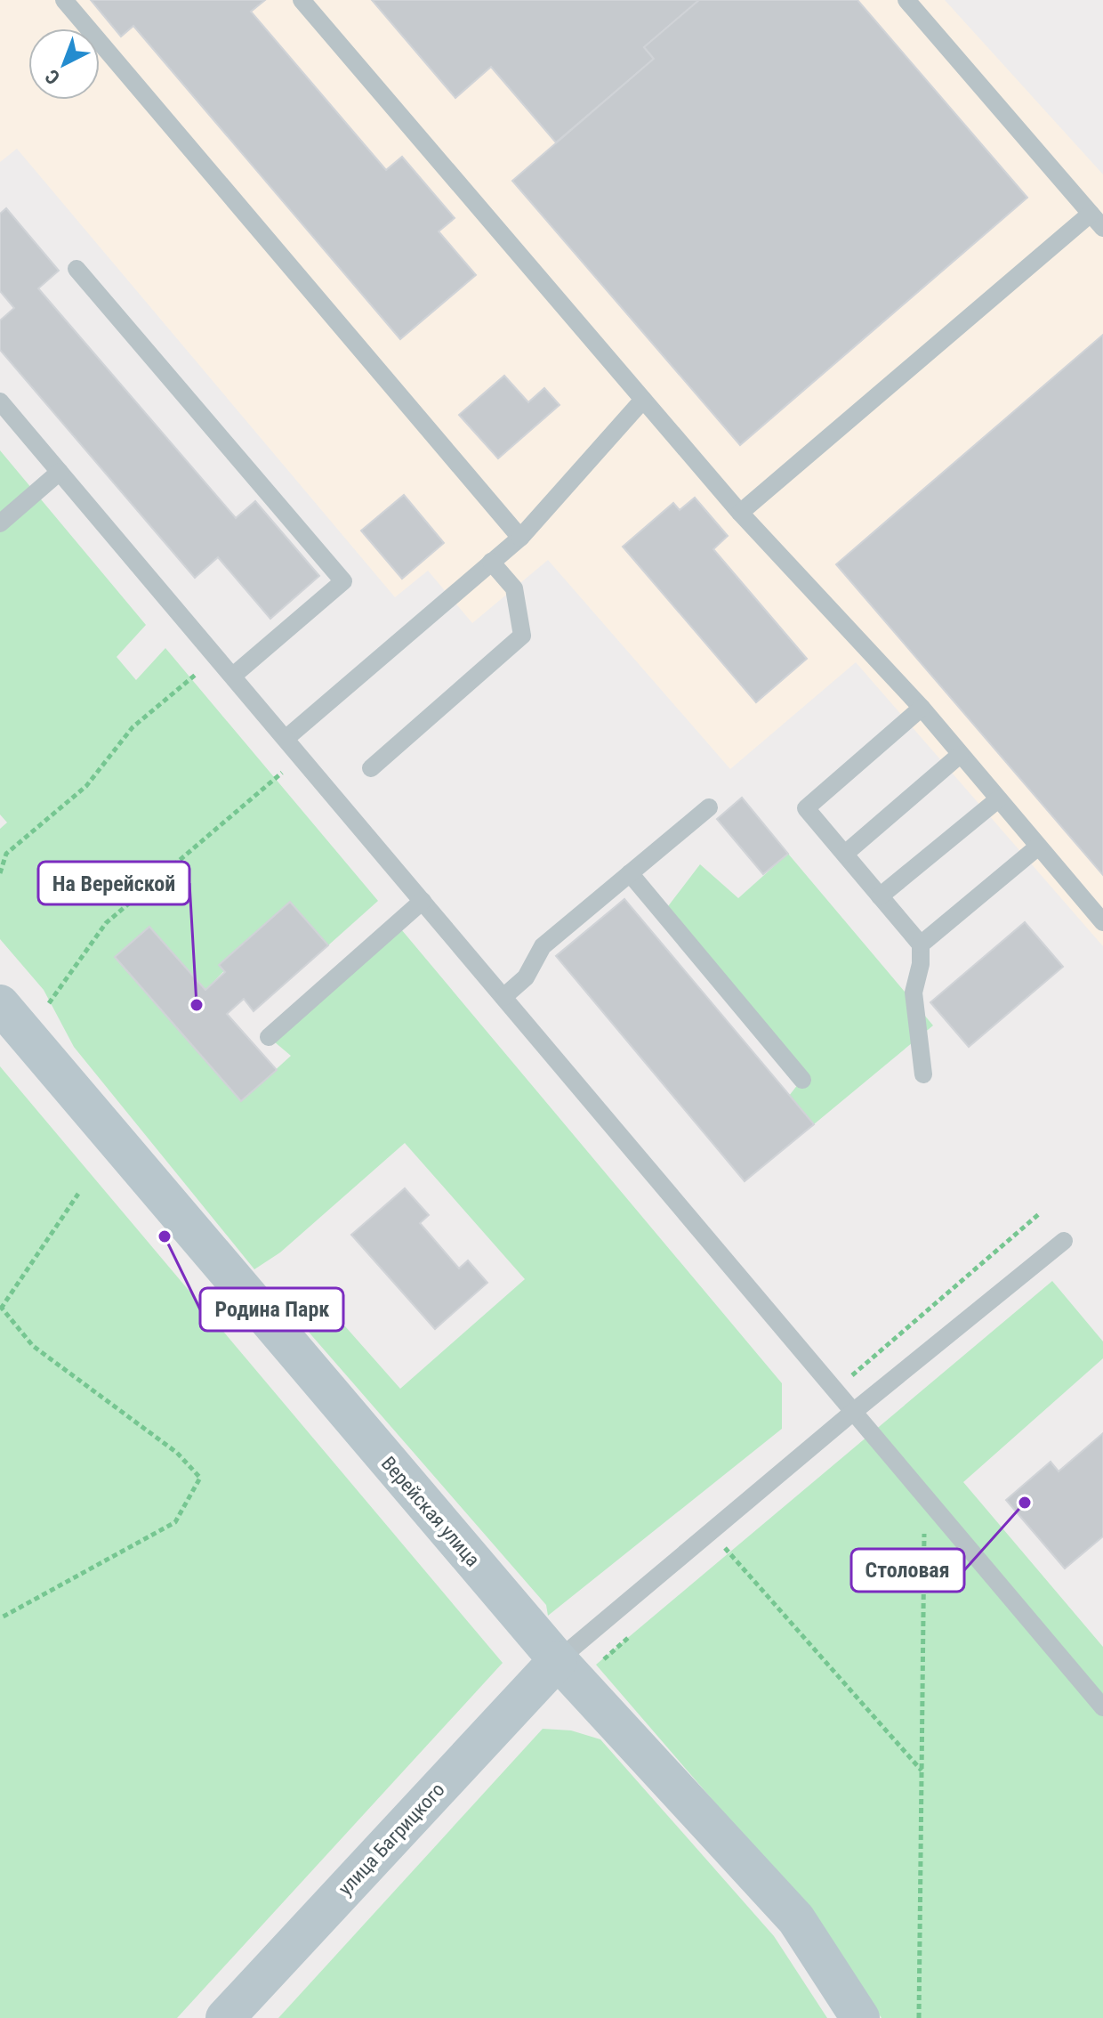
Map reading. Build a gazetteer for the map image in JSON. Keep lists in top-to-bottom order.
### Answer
{
  "streets": {
    "street": ["Верейская улица", "улица Багрицкого"]
  },
  "crossings": [
    ["Верейская улица", "улица Багрицкого"]
  ],
  "places": ["На Верейской", "Родина Парк", "Столовая"],
  "north": "bottom left"
}
